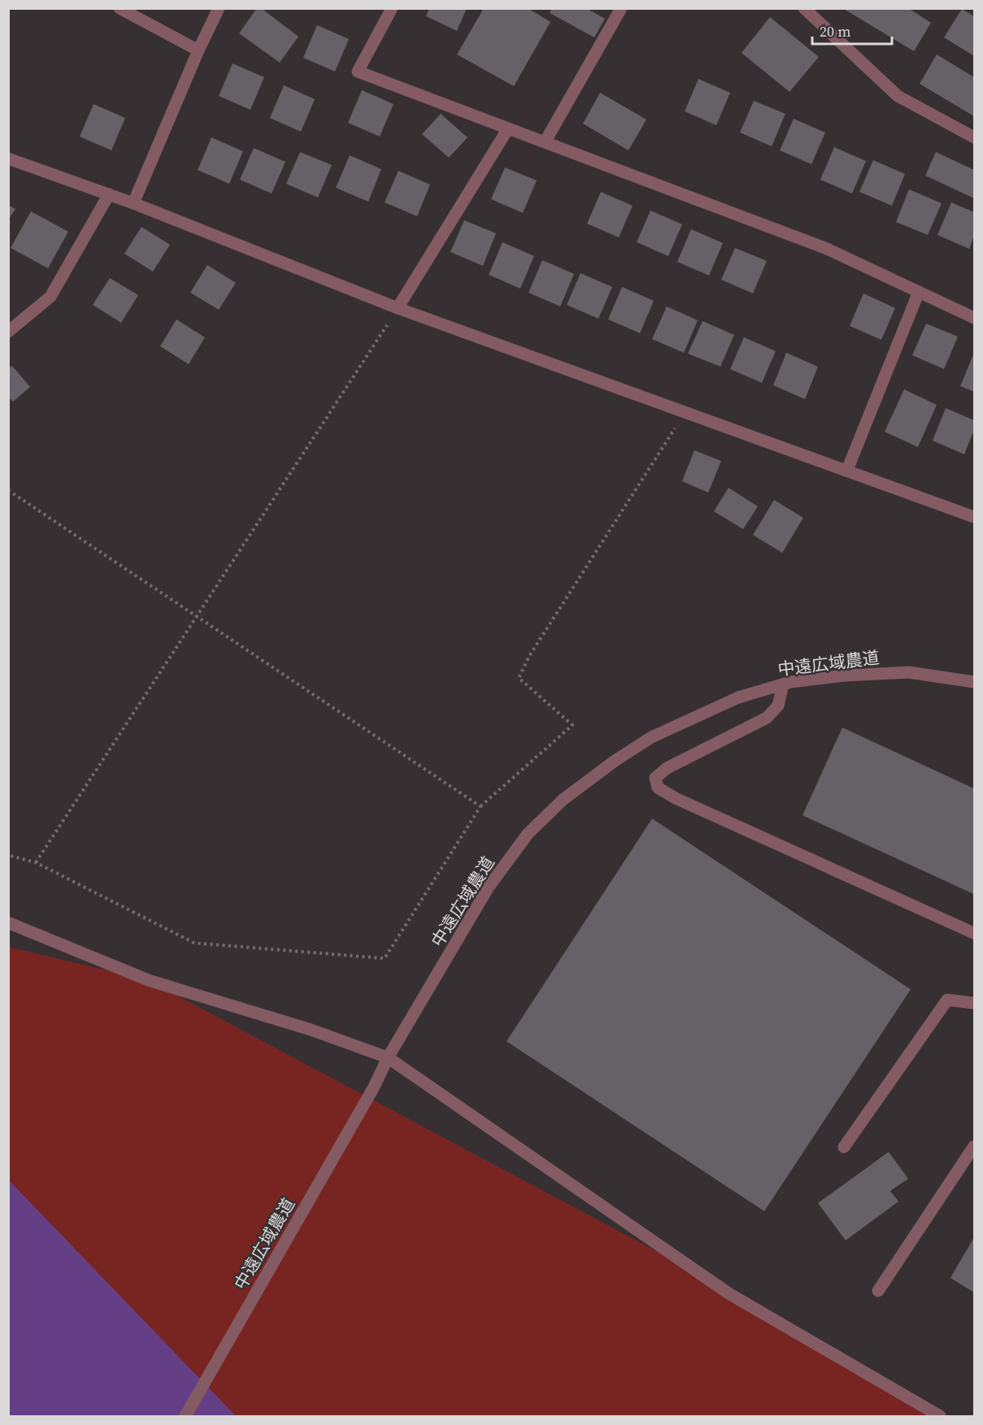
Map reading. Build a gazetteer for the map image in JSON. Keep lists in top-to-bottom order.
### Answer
{
  "streets": {
    "street": ["中遠広域農道"]
  },
  "scale_bar": "20 m"
}
